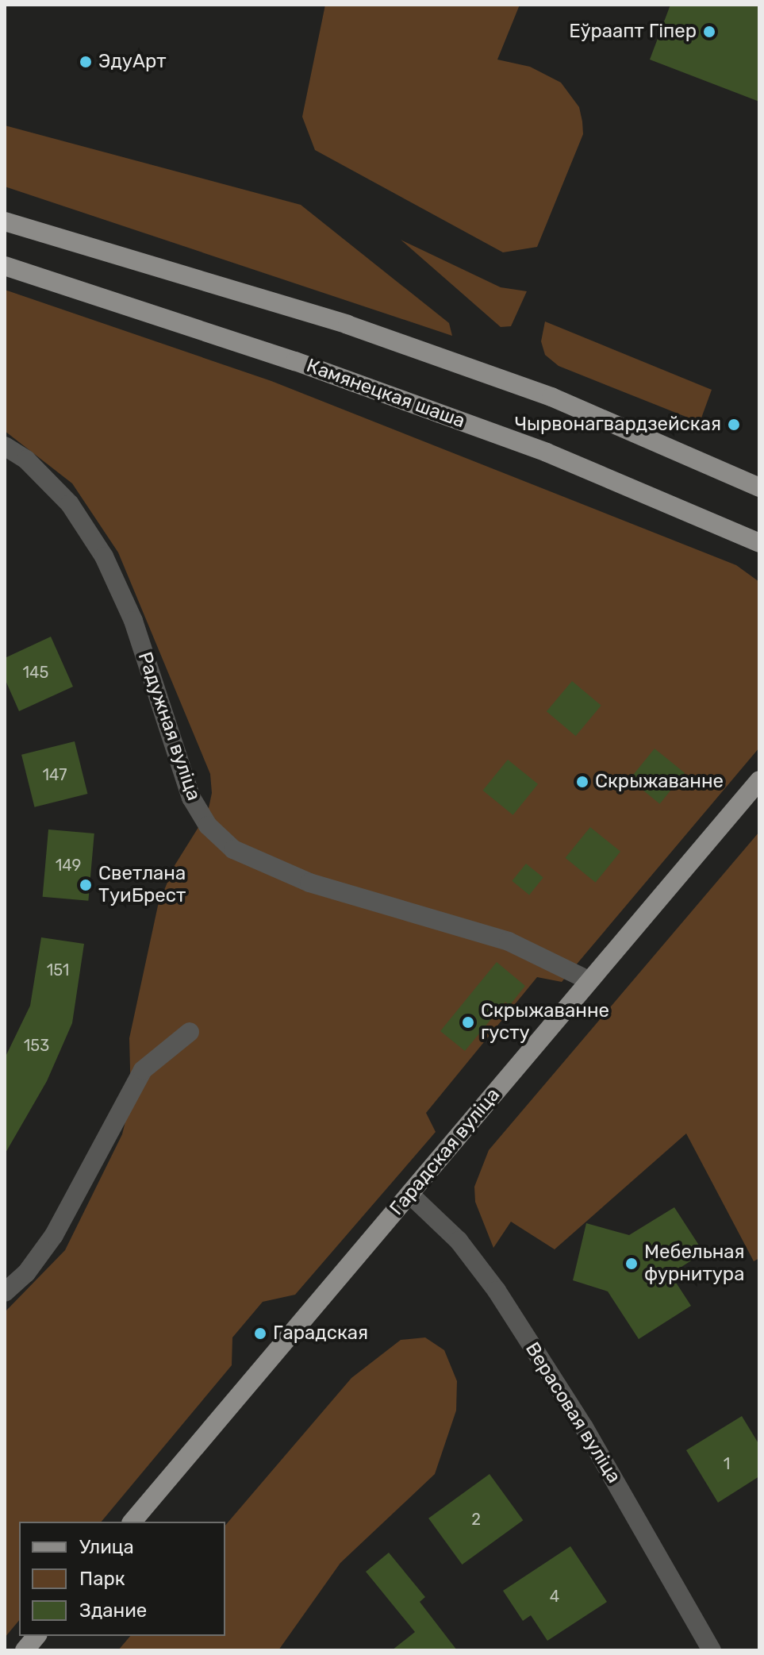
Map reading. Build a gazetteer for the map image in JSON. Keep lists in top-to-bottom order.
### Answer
{
  "streets": {
    "main road": ["Камянецкая шаша", "Гарадская вуліца"],
    "street": ["Радужная вуліца", "Верасовая вуліца"]
  },
  "crossings": [
    ["Радужная вуліца", "Гарадская вуліца"],
    ["Гарадская вуліца", "Верасовая вуліца"]
  ],
  "places": [
    "Еўраапт Гіпер",
    "ЭдуАрт",
    "Чырвонагвардзейская",
    "Скрыжаванне",
    "Светлана ТуиБрест",
    "Скрыжаванне густу",
    "Мебельная фурнитура",
    "Гарадская"
  ],
  "house_numbers": [
    "145",
    "147",
    "149",
    "151",
    "153",
    "1",
    "2",
    "4"
  ],
  "legend": ["Улица", "Парк", "Здание"]
}
